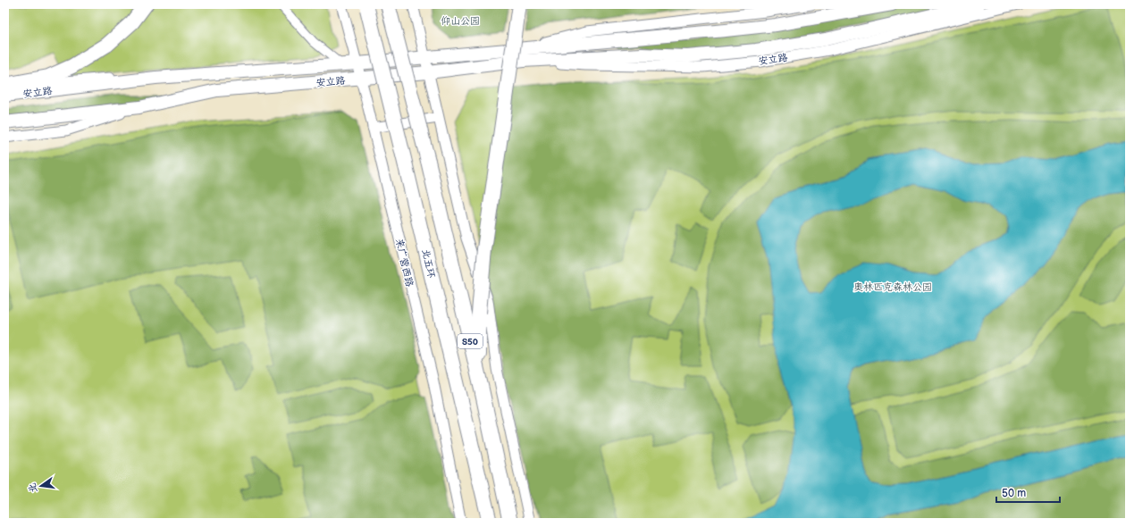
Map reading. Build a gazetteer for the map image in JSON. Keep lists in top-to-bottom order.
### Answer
{
  "streets": {
    "highway": ["北五环", "S50"],
    "main road": ["安立路"],
    "street": ["来广营西路"]
  },
  "crossings": [
    ["安立路", "来广营西路"]
  ],
  "parks": ["仰山公园", "奥林匹克森林公园"],
  "scale_bar": "50 m",
  "north": "left"
}
